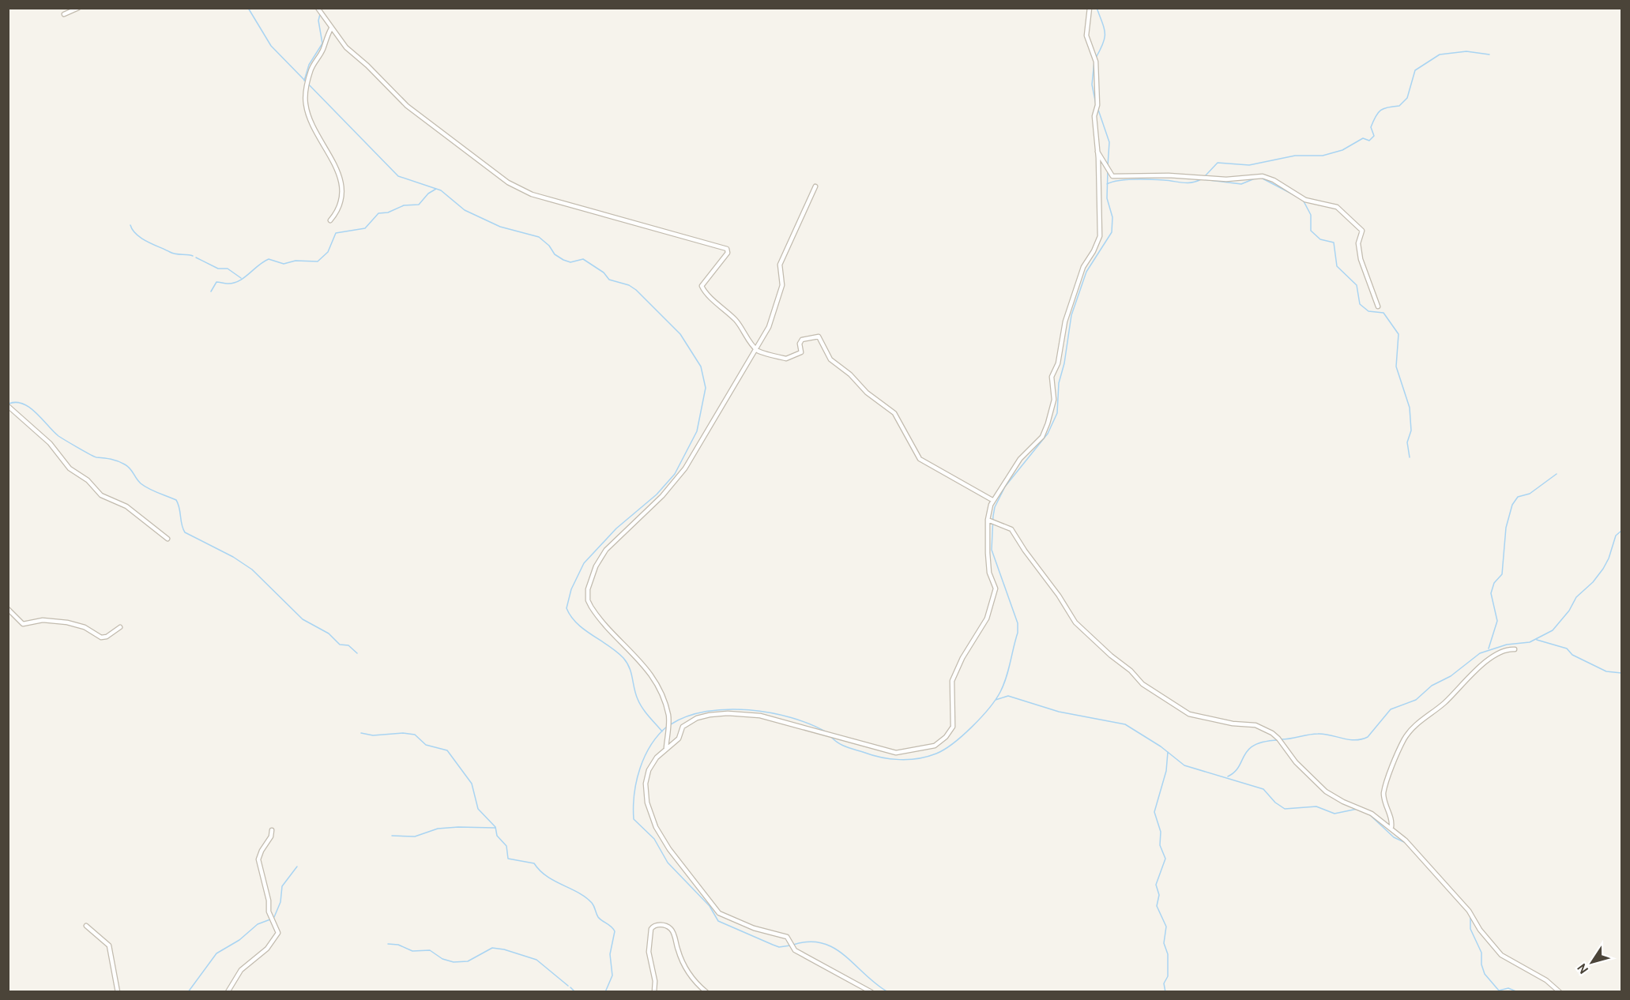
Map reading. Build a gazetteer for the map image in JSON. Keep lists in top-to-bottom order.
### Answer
{
  "north": "bottom left"
}
